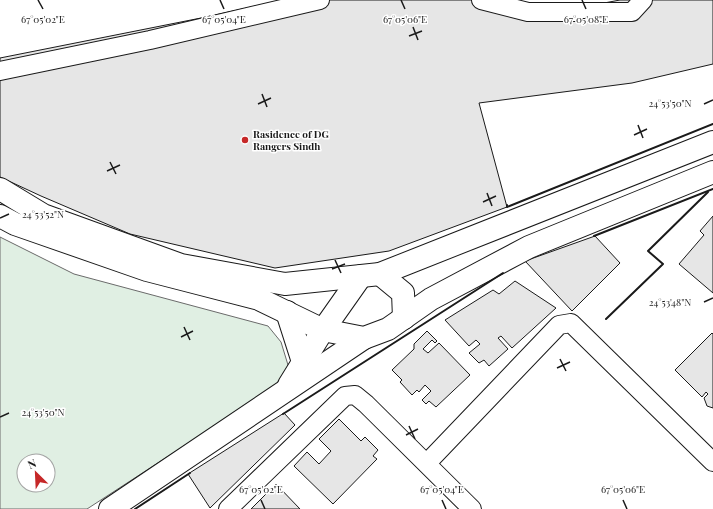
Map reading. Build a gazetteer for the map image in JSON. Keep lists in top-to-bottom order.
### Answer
{
  "places": ["Rasidence of DG Rangers Sindh"],
  "north": "top left",
  "coordinates": [
    "67°05'02\"E",
    "67°05'04\"E",
    "67°05'06\"E",
    "67°05'08\"E",
    "24°53'50\"N",
    "24°53'52\"N",
    "24°53'48\"N"
  ]
}
